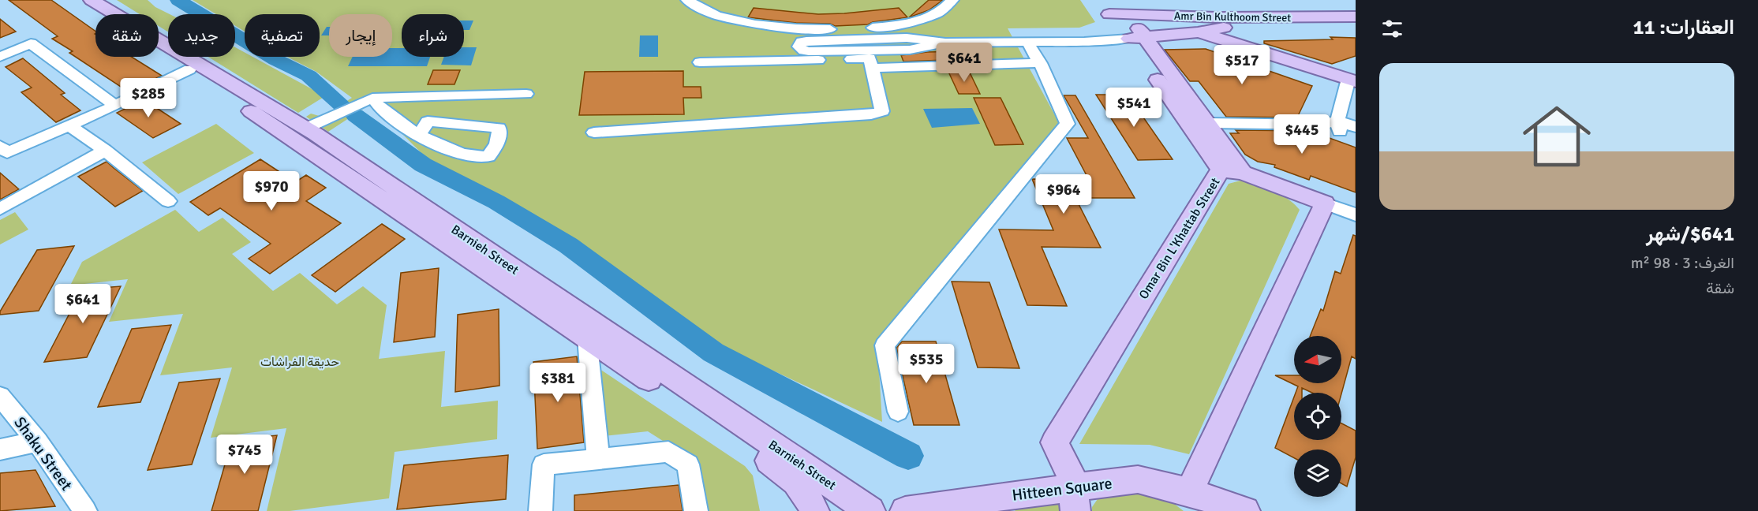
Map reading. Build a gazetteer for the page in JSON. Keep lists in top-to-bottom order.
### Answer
{
  "streets": {
    "main road": [
      "Amr Bin Kulthoom Street",
      "Omar Bin L'Khattab Street",
      "Barnieh Street",
      "Hitteen Square"
    ],
    "street": ["Shaku Street"]
  },
  "crossings": [
    ["Amr Bin Kulthoom Street", "Omar Bin L'Khattab Street"],
    ["Omar Bin L'Khattab Street", "Hitteen Square"]
  ],
  "parks": ["حديقة الفراشات"],
  "north": "left",
  "page": {
    "heading": "العقارات: 11",
    "chip": [
      "شراء",
      "إيجار",
      "تصفية",
      "جديد",
      "شقة"
    ],
    "price": [
      "$641",
      "$517",
      "$285",
      "$541",
      "$445",
      "$970",
      "$964",
      "$641",
      "$535",
      "$381",
      "$745"
    ],
    "list": [
      {
        "name": "$641/شهر",
        "note": "الغرف: 3 · 98 m² · شقة"
      }
    ]
  }
}
